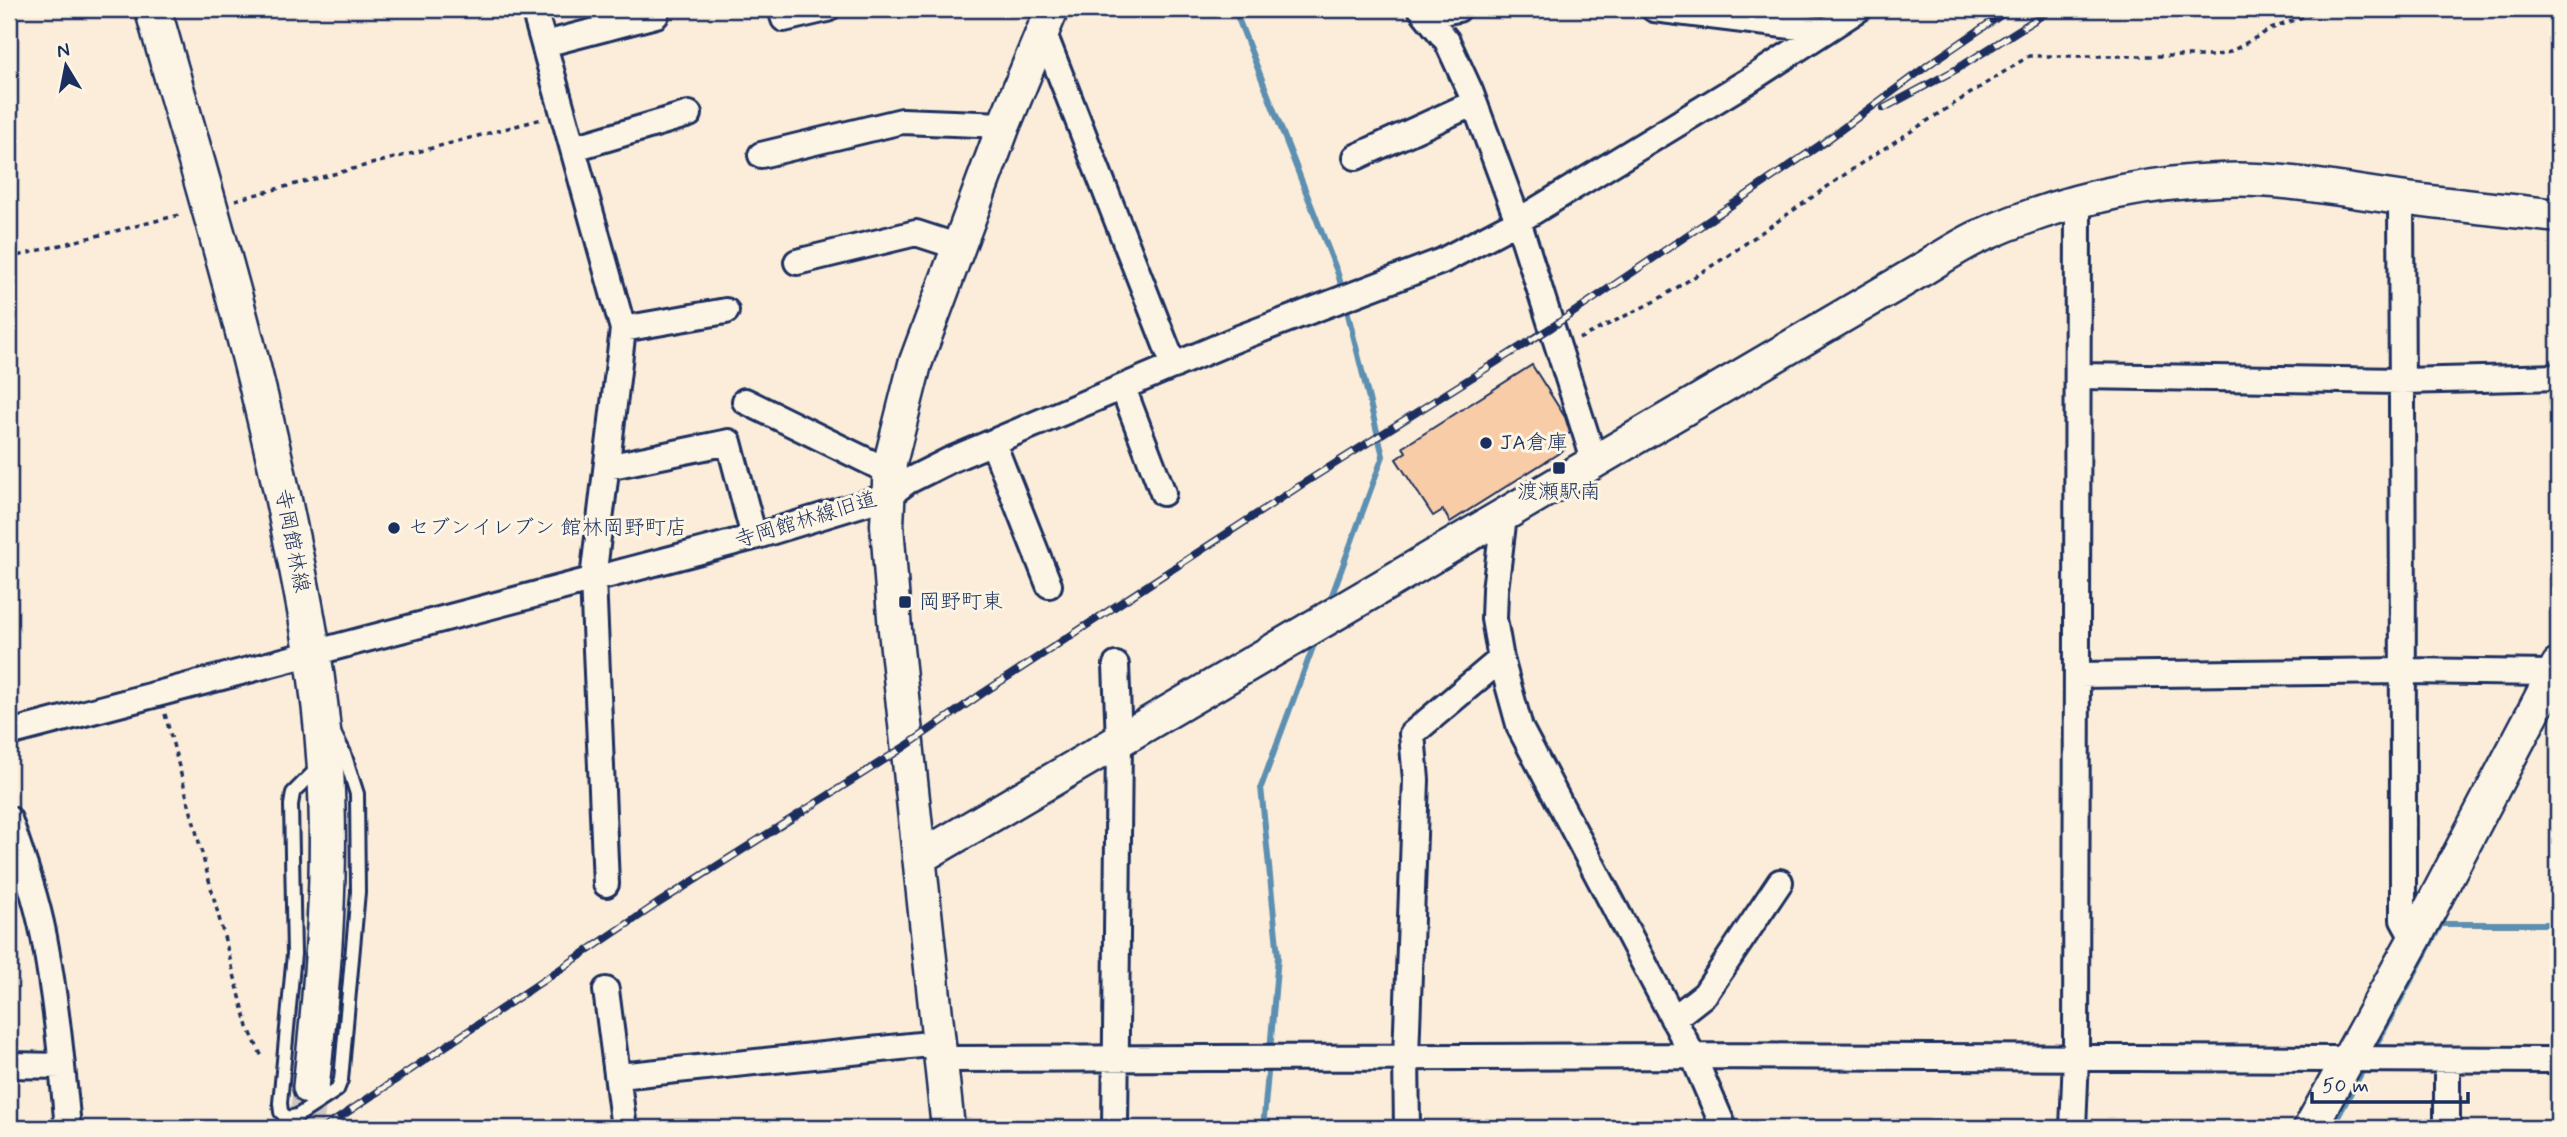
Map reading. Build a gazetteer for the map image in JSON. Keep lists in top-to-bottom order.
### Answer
{
  "streets": {
    "main road": ["寺岡館林線"],
    "street": ["寺岡館林線旧道"]
  },
  "crossings": [
    ["寺岡館林線旧道", "寺岡館林線"]
  ],
  "places": {
    "other": ["JA倉庫", "セブンイレブン 館林岡野町店"],
    "transit": ["渡瀬駅南", "岡野町東"]
  },
  "scale_bar": "50 m",
  "north": "top"
}
